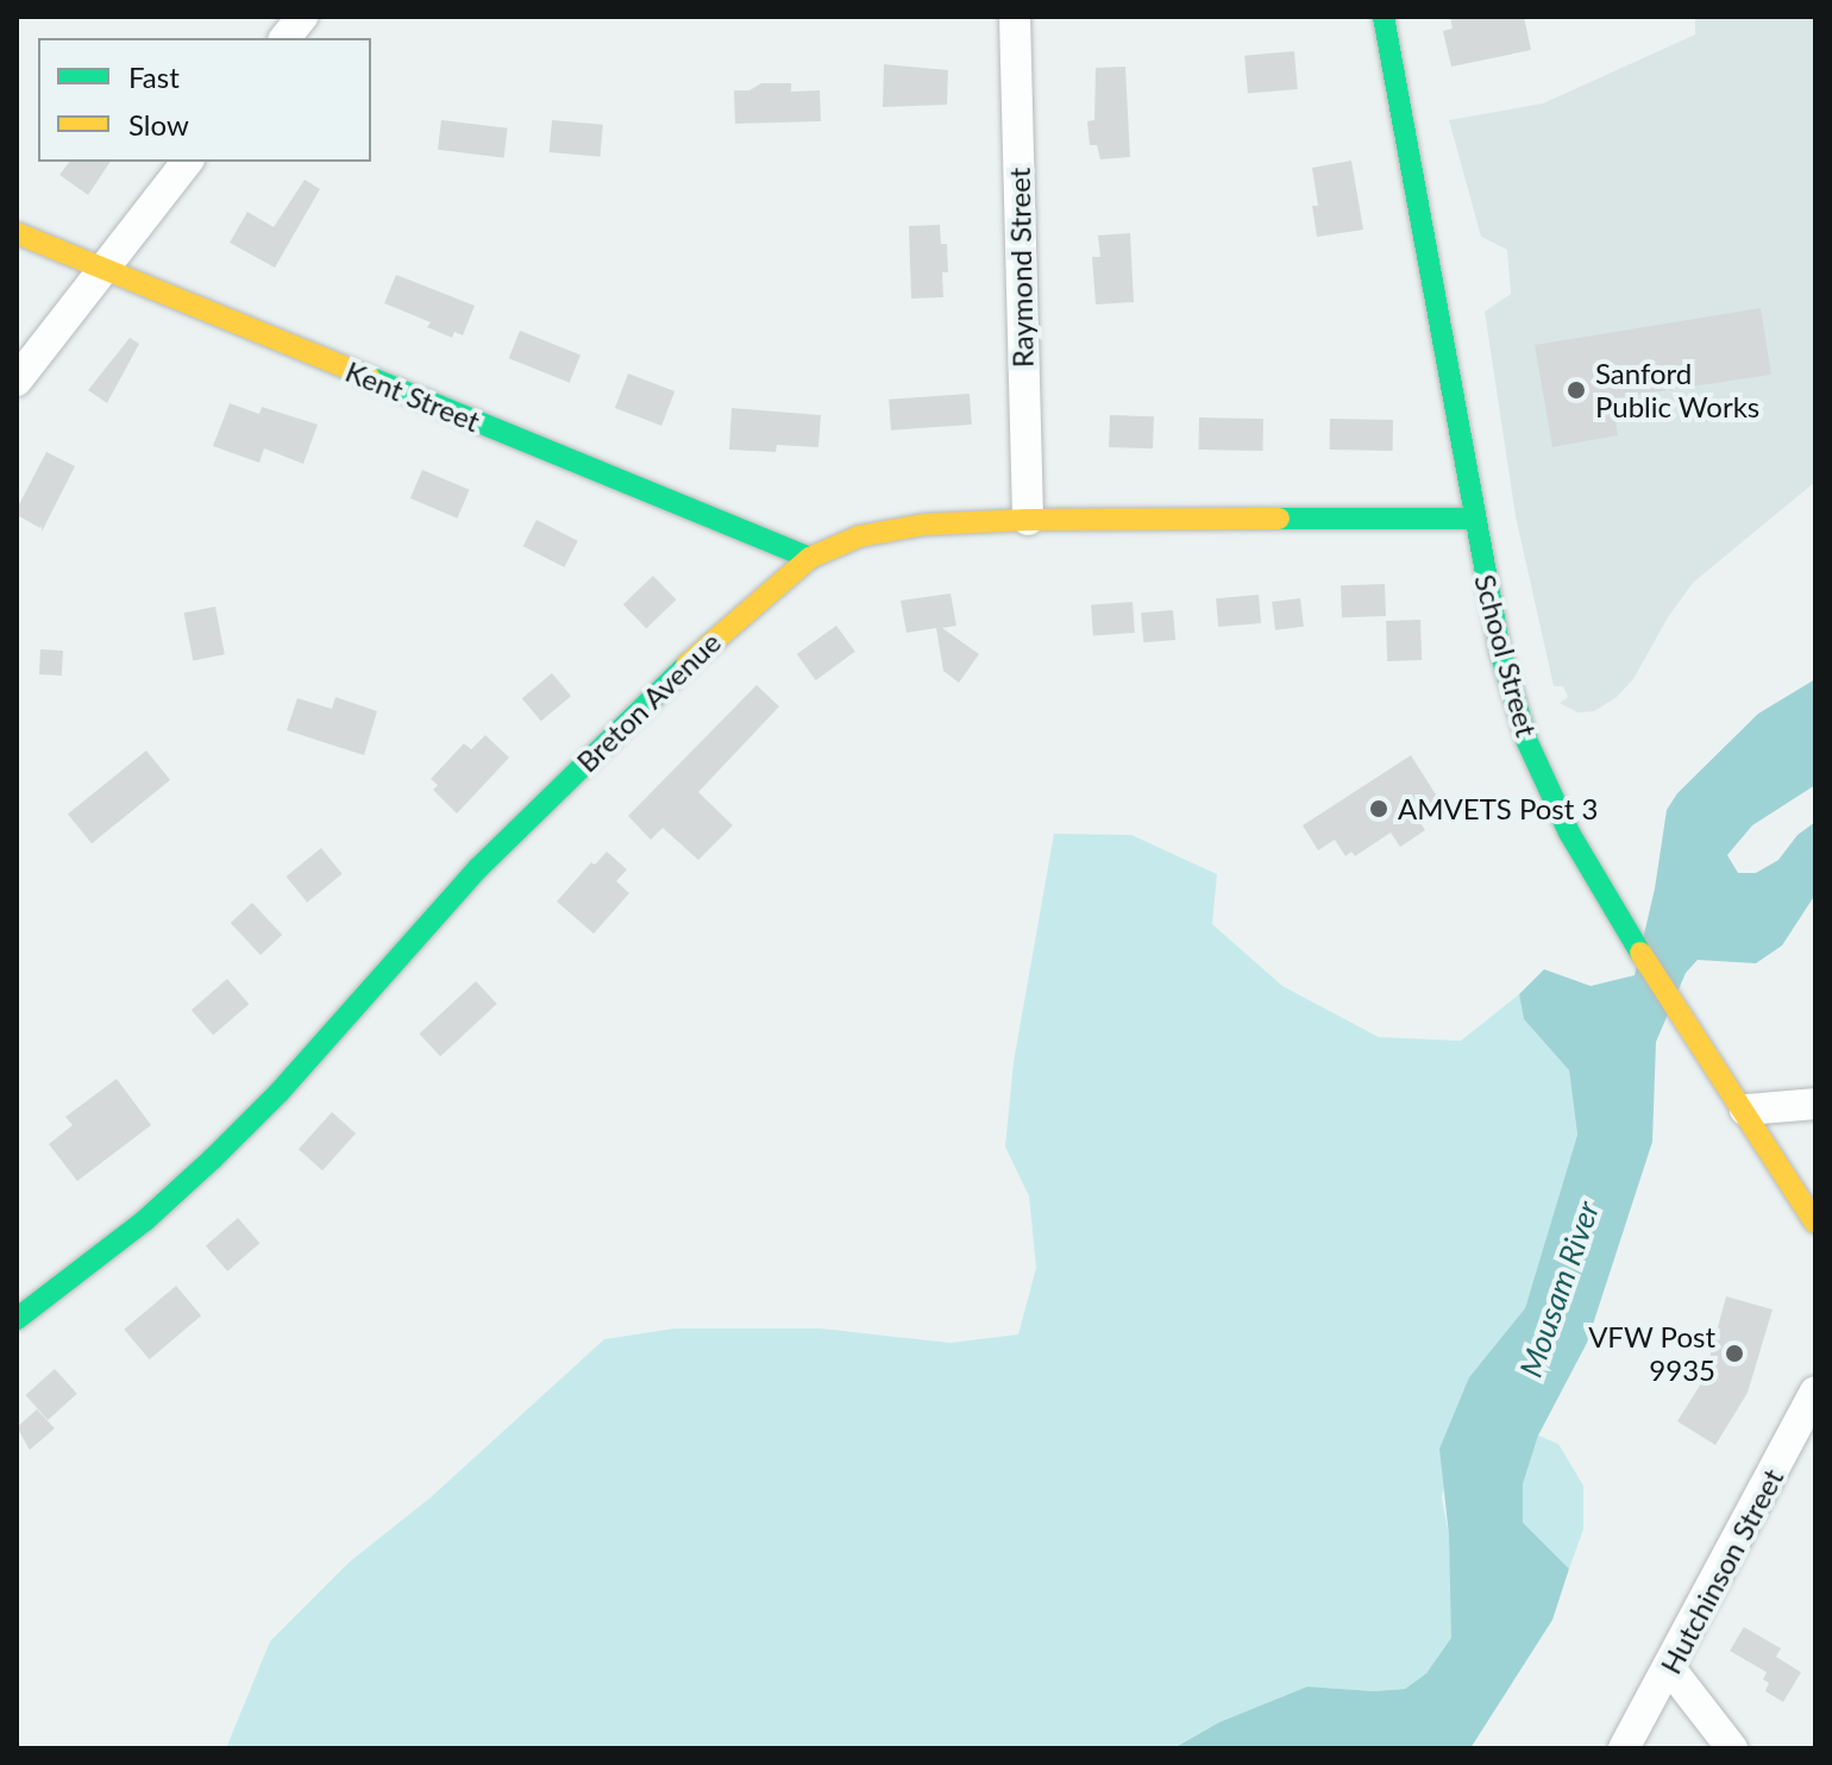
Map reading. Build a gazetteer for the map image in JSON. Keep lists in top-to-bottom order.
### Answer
{
  "streets": {
    "street": [
      "Raymond Street",
      "Kent Street",
      "School Street",
      "Breton Avenue",
      "Hutchinson Street"
    ]
  },
  "crossings": [
    ["Raymond Street", "Breton Avenue"],
    ["Kent Street", "Breton Avenue"],
    ["School Street", "Breton Avenue"]
  ],
  "water": ["Mousam River"],
  "places": ["Sanford Public Works", "AMVETS Post 3", "VFW Post 9935"],
  "legend": ["Fast", "Slow"]
}
